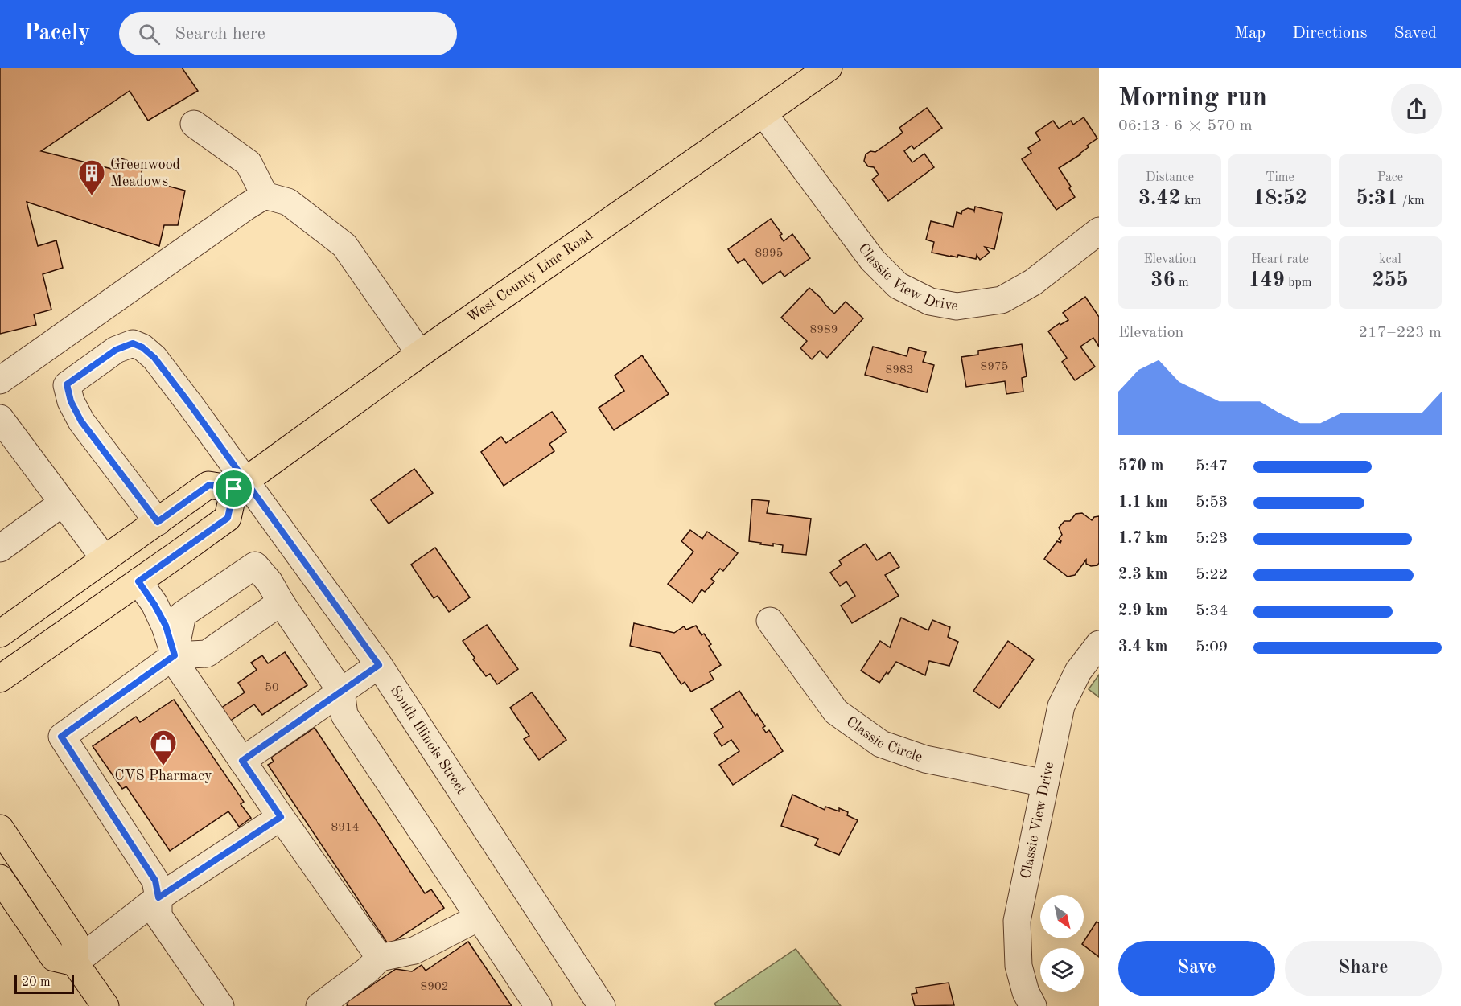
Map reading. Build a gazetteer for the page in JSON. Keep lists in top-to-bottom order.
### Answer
{
  "streets": {
    "main road": ["West County Line Road"],
    "street": ["Classic View Drive", "Classic Circle", "South Illinois Street"]
  },
  "crossings": [
    ["Classic View Drive", "West County Line Road"],
    ["Classic View Drive", "Classic Circle"],
    ["West County Line Road", "South Illinois Street"]
  ],
  "places": {
    "building": ["Greenwood Meadows"],
    "shop": ["CVS Pharmacy"]
  },
  "house_numbers": [
    "8995",
    "8989",
    "8975",
    "8983",
    "50",
    "8914",
    "8902"
  ],
  "scale_bar": "20 m",
  "north": "bottom right",
  "page": {
    "header": "Pacely",
    "search": "Search here",
    "nav": ["Map", "Directions", "Saved"],
    "heading": ["Morning run", "06:13 · 6 × 570 m"],
    "stats": [
      ["Distance", "3.42 km"],
      ["Time", "18:52"],
      ["Pace", "5:31 /km"],
      ["Elevation", "36 m"],
      ["Heart rate", "149 bpm"],
      ["kcal", "255"]
    ],
    "chart": ["Elevation", "217–223 m"],
    "list": [
      {
        "name": "570 m",
        "note": "5:47"
      },
      {
        "name": "1.1 km",
        "note": "5:53"
      },
      {
        "name": "1.7 km",
        "note": "5:23"
      },
      {
        "name": "2.3 km",
        "note": "5:22"
      },
      {
        "name": "2.9 km",
        "note": "5:34"
      },
      {
        "name": "3.4 km",
        "note": "5:09"
      }
    ],
    "buttons": ["Save", "Share"],
    "scale": "20 m"
  }
}
